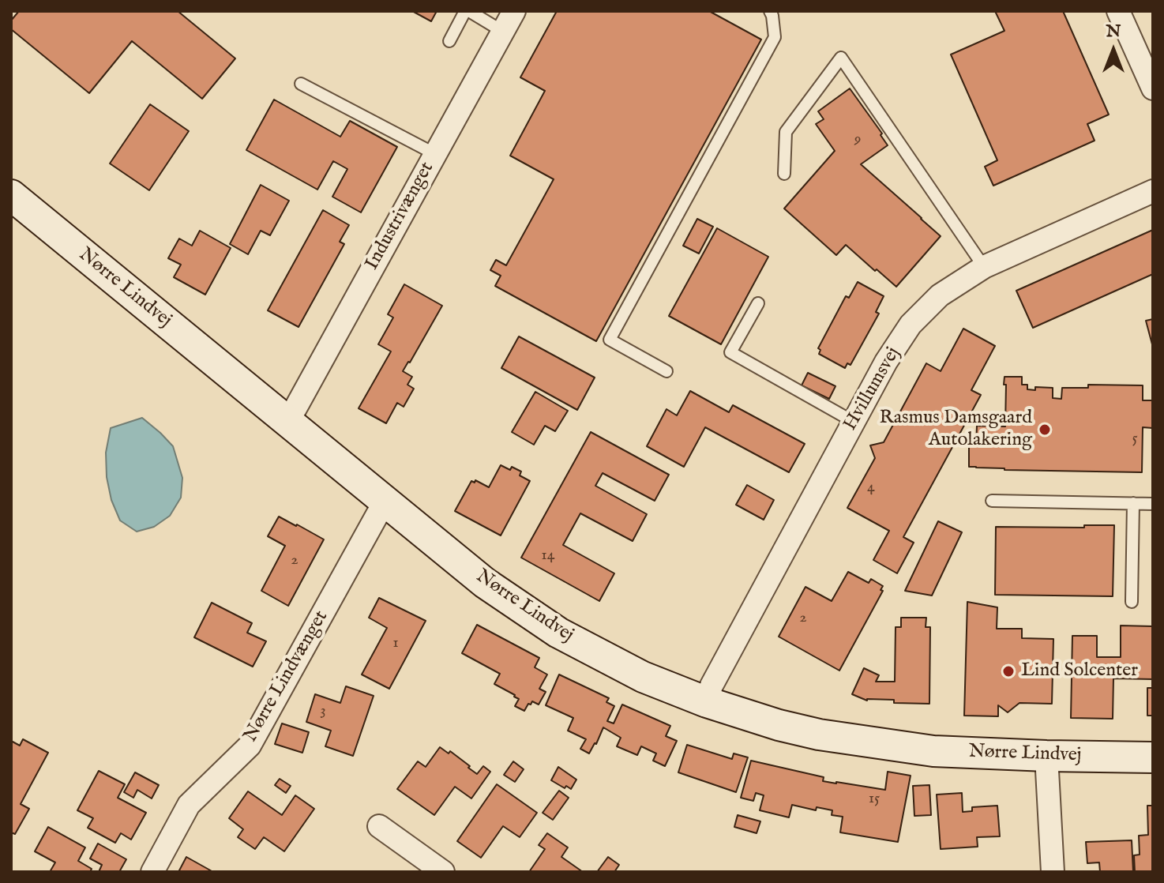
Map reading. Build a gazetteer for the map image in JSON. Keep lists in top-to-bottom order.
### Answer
{
  "streets": {
    "street": [
      "Industrivænget",
      "Nørre Lindvej",
      "Hvillumsvej",
      "Nørre Lindvænget"
    ]
  },
  "crossings": [
    ["Industrivænget", "Nørre Lindvej"],
    ["Nørre Lindvej", "Hvillumsvej"],
    ["Nørre Lindvej", "Nørre Lindvænget"]
  ],
  "places": ["Rasmus Damsgaard Autolakering", "Lind Solcenter"],
  "house_numbers": [
    "9",
    "5",
    "4",
    "14",
    "2",
    "2",
    "1",
    "3",
    "15"
  ],
  "north": "top"
}
